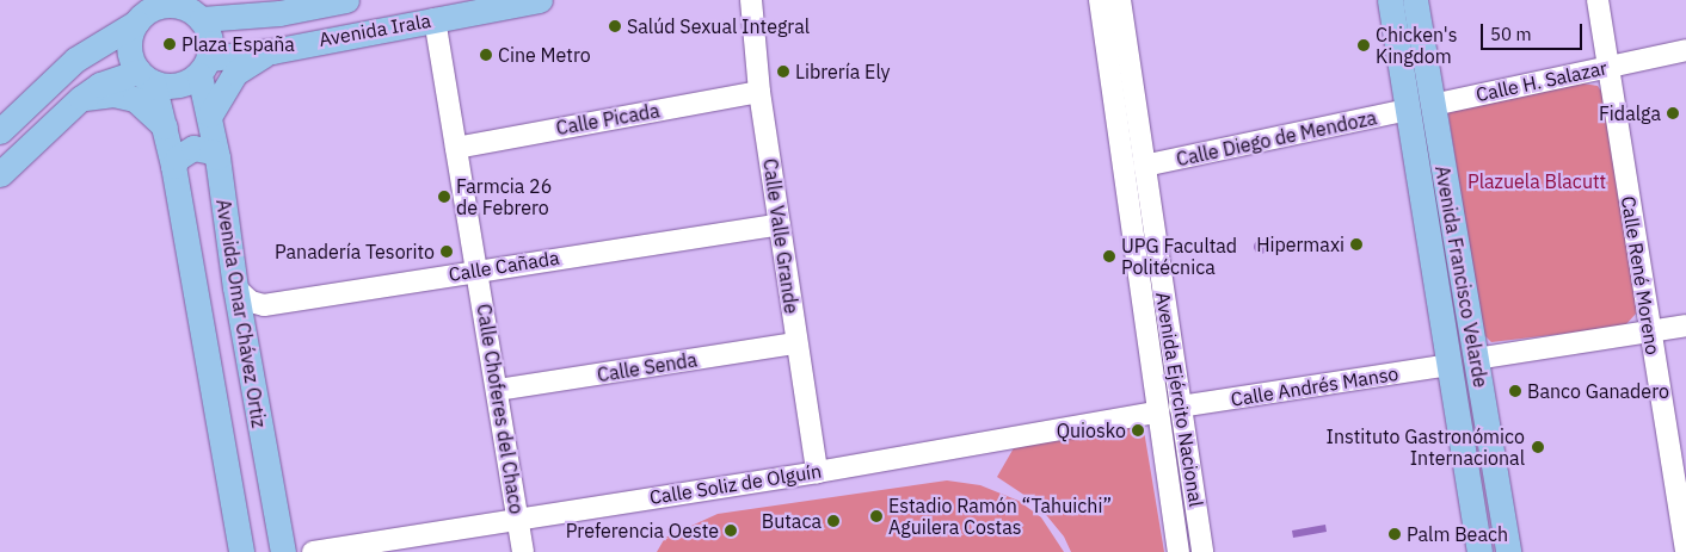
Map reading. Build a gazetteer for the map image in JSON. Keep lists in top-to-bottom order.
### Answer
{
  "streets": {
    "main road": ["Avenida Irala", "Avenida Francisco Velarde", "Avenida Omar Chávez Ortiz"],
    "street": [
      "Calle H. Salazar",
      "Calle Picada",
      "Calle Diego de Mendoza",
      "Calle Valle Grande",
      "Calle Cañada",
      "Calle René Moreno",
      "Calle Senda",
      "Calle Andrés Manso",
      "Avenida Ejército Nacional",
      "Calle Choferes del Chaco",
      "Calle Soliz de Olguín"
    ]
  },
  "crossings": [
    ["Avenida Irala", "Avenida Omar Chávez Ortiz"],
    ["Avenida Irala", "Calle Choferes del Chaco"],
    ["Calle H. Salazar", "Calle Diego de Mendoza"],
    ["Calle H. Salazar", "Calle René Moreno"],
    ["Calle H. Salazar", "Avenida Francisco Velarde"],
    ["Calle Picada", "Calle Valle Grande"],
    ["Calle Picada", "Calle Choferes del Chaco"],
    ["Calle Diego de Mendoza", "Avenida Francisco Velarde"],
    ["Calle Diego de Mendoza", "Avenida Ejército Nacional"],
    ["Calle Valle Grande", "Calle Cañada"],
    ["Calle Valle Grande", "Calle Senda"],
    ["Calle Valle Grande", "Calle Soliz de Olguín"],
    ["Calle Cañada", "Avenida Omar Chávez Ortiz"],
    ["Calle Cañada", "Calle Choferes del Chaco"],
    ["Avenida Francisco Velarde", "Calle Andrés Manso"],
    ["Calle Senda", "Calle Choferes del Chaco"],
    ["Calle Andrés Manso", "Avenida Ejército Nacional"],
    ["Calle Andrés Manso", "Calle Soliz de Olguín"],
    ["Avenida Ejército Nacional", "Calle Soliz de Olguín"],
    ["Calle Choferes del Chaco", "Calle Soliz de Olguín"]
  ],
  "parks": ["Plazuela Blacutt"],
  "places": [
    "Salúd Sexual Integral",
    "Plaza España",
    "Chicken's Kingdom",
    "Cine Metro",
    "Librería Ely",
    "Fidalga",
    "Farmcia 26 de Febrero",
    "Hipermaxi",
    "Panadería Tesorito",
    "UPG Facultad Politécnica",
    "Banco Ganadero",
    "Quiosko",
    "Instituto Gastronómico Internacional",
    "Estadio Ramón “Tahuichi” Aguilera Costas",
    "Butaca",
    "Preferencia Oeste",
    "Palm Beach"
  ],
  "scale_bar": "50 m"
}
